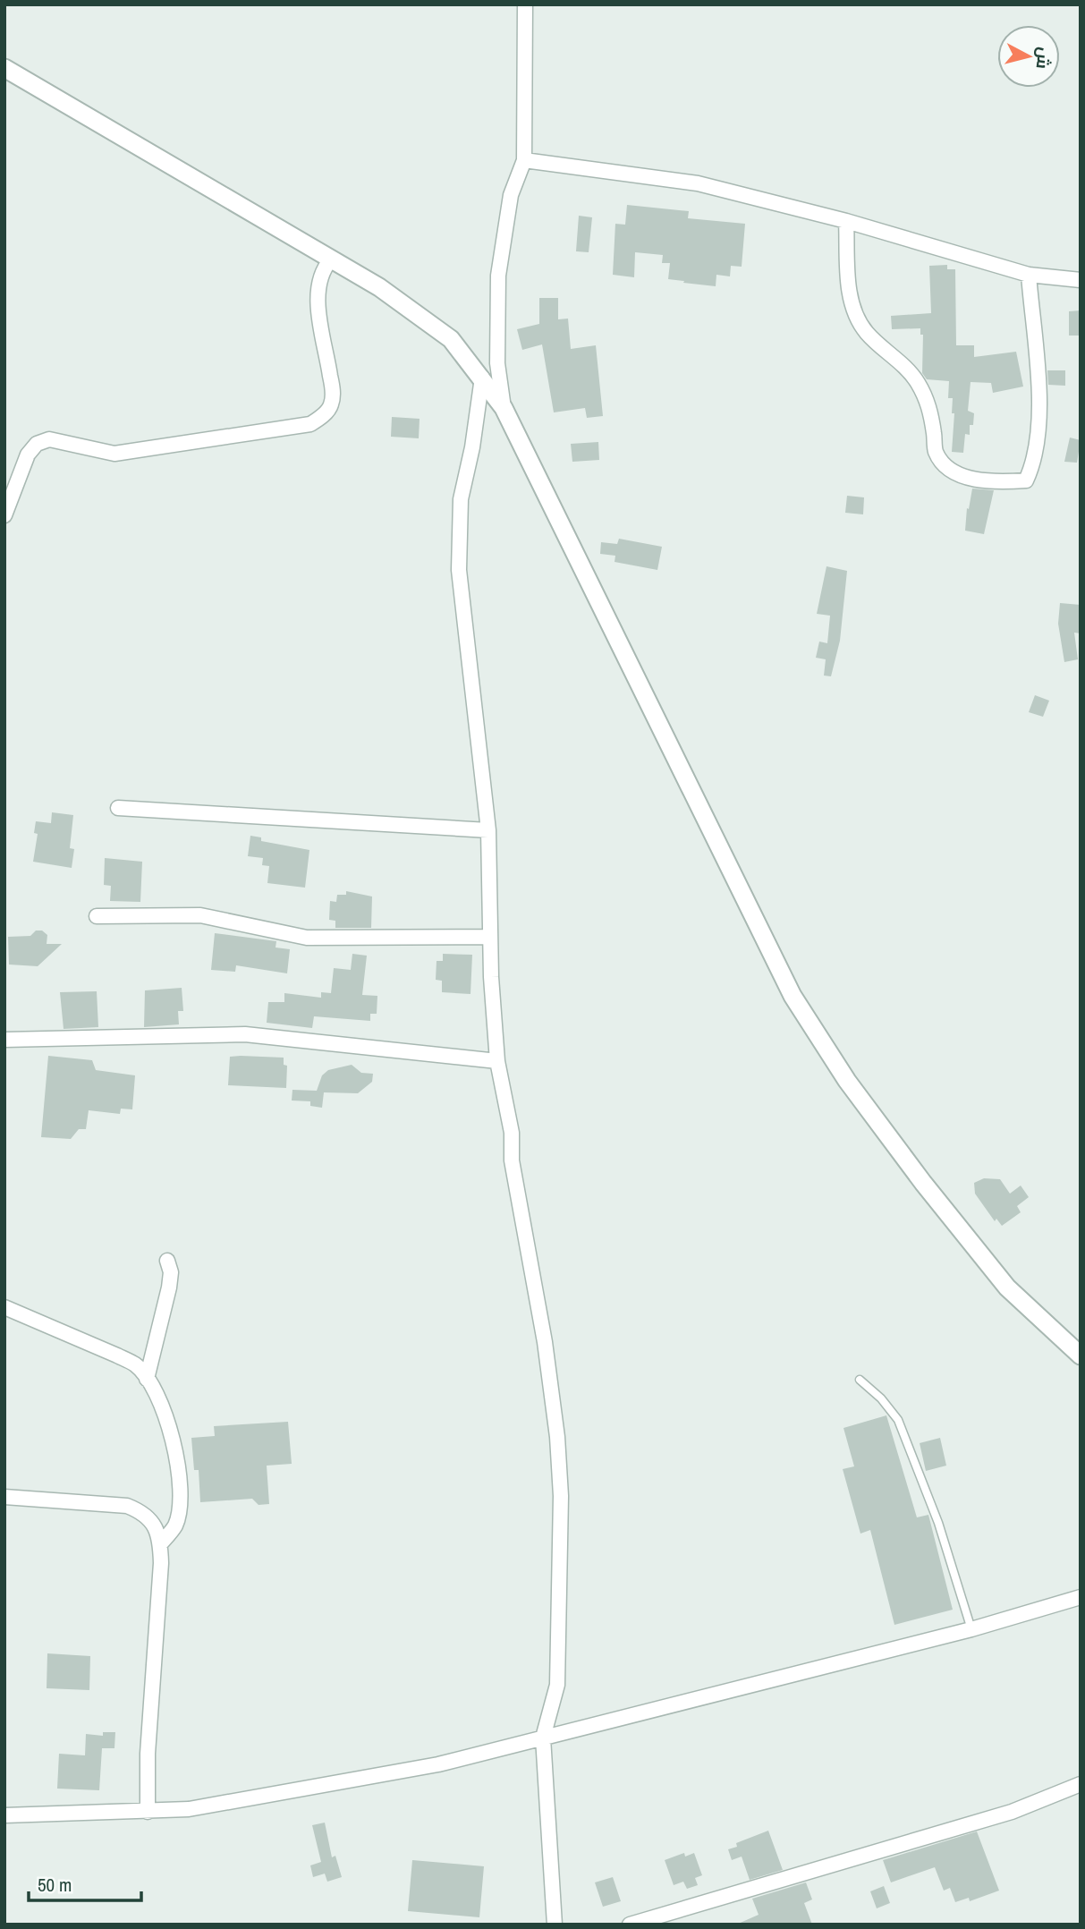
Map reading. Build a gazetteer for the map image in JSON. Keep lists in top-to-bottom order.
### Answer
{
  "scale_bar": "50 m",
  "north": "right"
}
